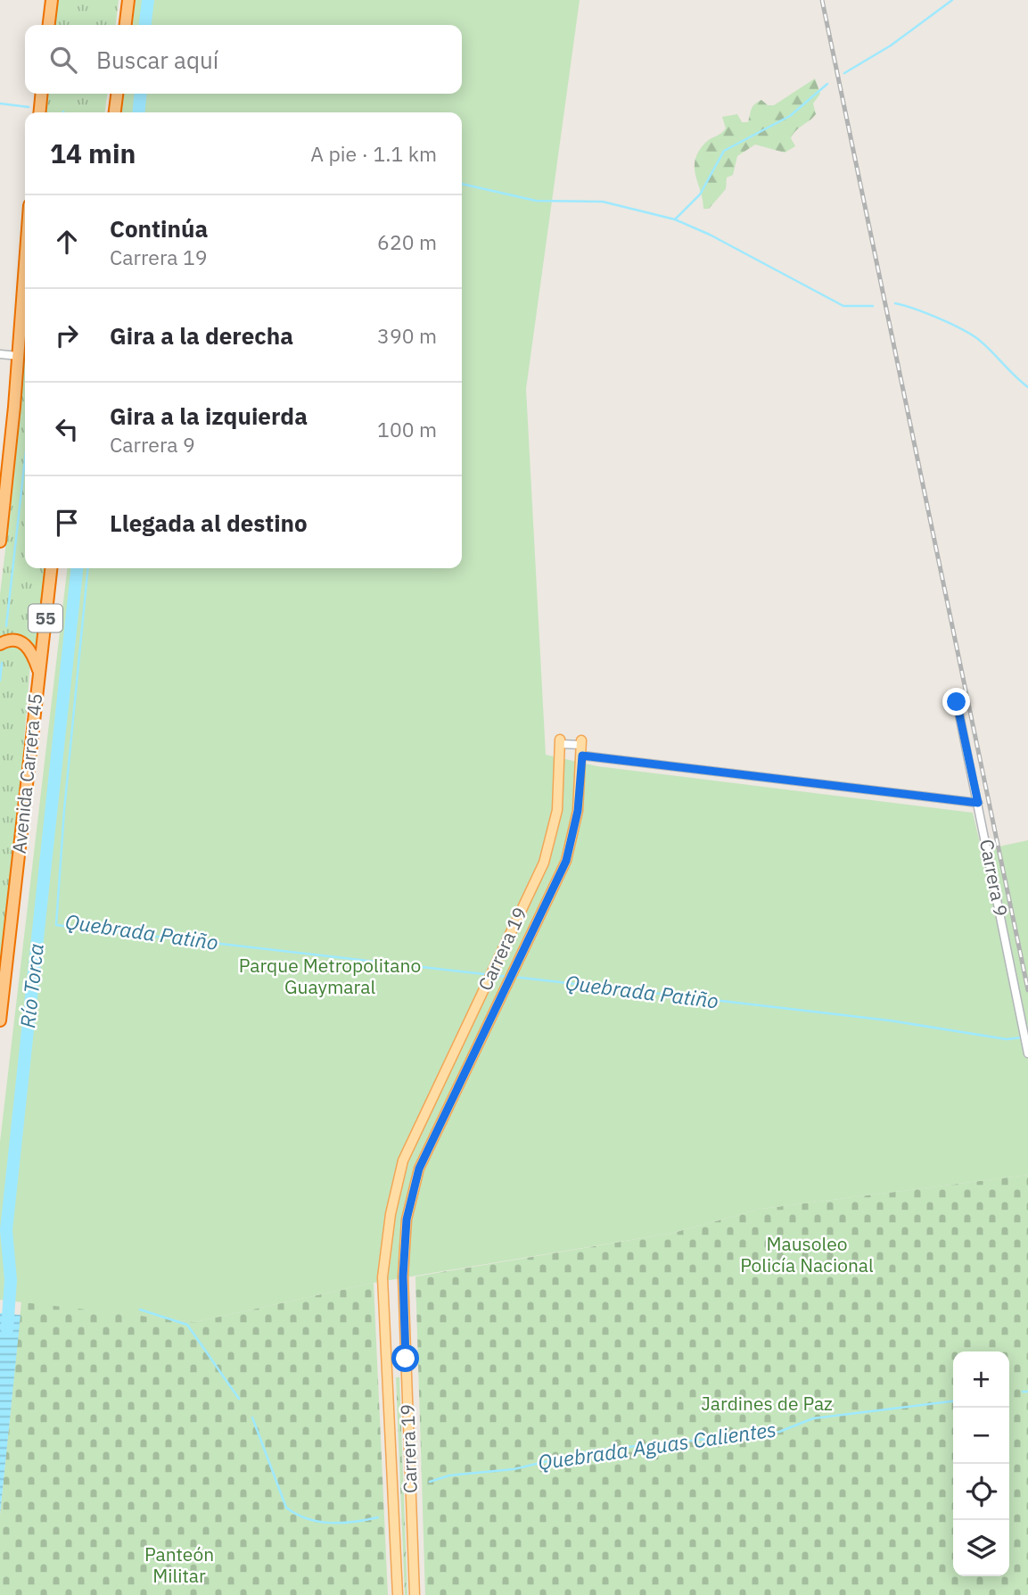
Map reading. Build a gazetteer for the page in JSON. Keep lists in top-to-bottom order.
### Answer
{
  "streets": {
    "highway": ["55", "Avenida Carrera 45"],
    "main road": ["Carrera 19"],
    "street": ["Carrera 9"]
  },
  "water": ["Quebrada Patiño", "Río Torca", "Quebrada Aguas Calientes"],
  "parks": [
    "Parque Metropolitano Guaymaral",
    "Mausoleo Policía Nacional",
    "Jardines de Paz",
    "Panteón Militar"
  ],
  "page": {
    "search": "Buscar aquí",
    "heading": ["14 min", "A pie · 1.1 km"],
    "list": [
      ["Continúa", "Carrera 19", "620 m"],
      ["Gira a la derecha", "390 m"],
      ["Gira a la izquierda", "Carrera 9", "100 m"],
      "Llegada al destino"
    ],
    "map_buttons": ["+", "−"]
  }
}
